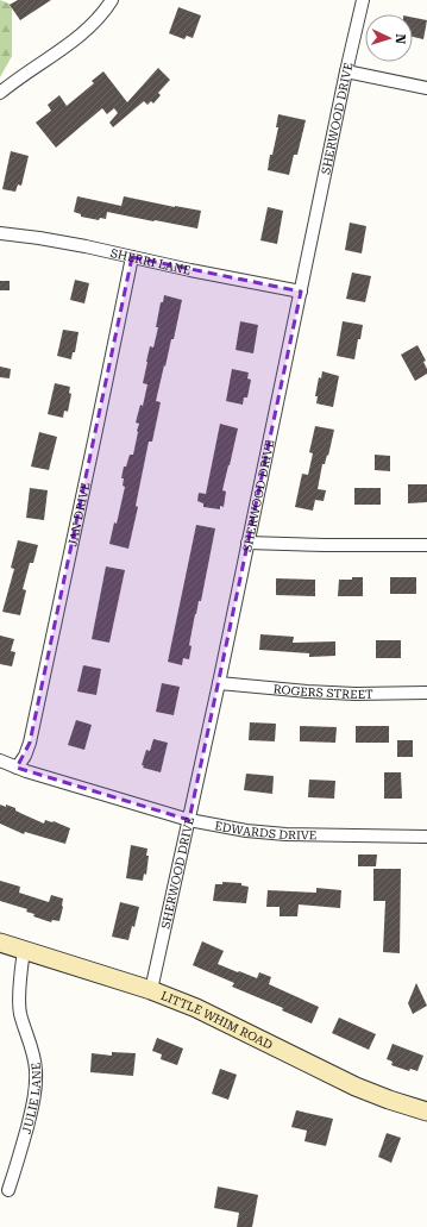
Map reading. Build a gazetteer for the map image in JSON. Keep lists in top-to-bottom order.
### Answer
{
  "streets": {
    "street": [
      "SHERWOOD DRIVE",
      "SHERRI LANE",
      "JAN DRIVE",
      "ROGERS STREET",
      "EDWARDS DRIVE",
      "LITTLE WHIM ROAD",
      "JULIE LANE"
    ]
  },
  "crossings": [
    ["SHERWOOD DRIVE", "SHERRI LANE"],
    ["SHERWOOD DRIVE", "ROGERS STREET"],
    ["SHERWOOD DRIVE", "EDWARDS DRIVE"],
    ["SHERWOOD DRIVE", "LITTLE WHIM ROAD"],
    ["SHERRI LANE", "JAN DRIVE"],
    ["JAN DRIVE", "EDWARDS DRIVE"],
    ["LITTLE WHIM ROAD", "JULIE LANE"]
  ],
  "north": "right"
}
